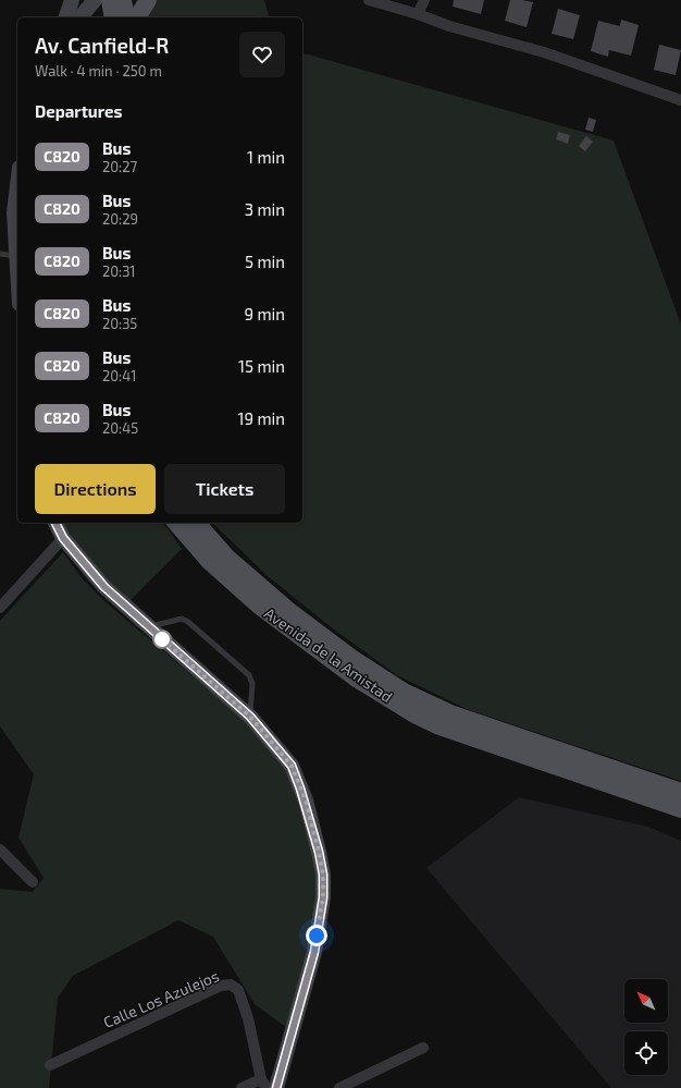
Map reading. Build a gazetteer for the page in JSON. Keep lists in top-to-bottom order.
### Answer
{
  "streets": {
    "main road": ["Avenida de la Amistad"],
    "street": ["Calle Los Azulejos"]
  },
  "lines": ["bus line C820"],
  "north": "top left",
  "page": {
    "heading": [
      ["Av. Canfield-R", "Walk · 4 min · 250 m"],
      "Departures"
    ],
    "list": [
      {
        "mark": "C820",
        "name": "Bus",
        "note": "20:27",
        "value": "1 min"
      },
      {
        "mark": "C820",
        "name": "Bus",
        "note": "20:29",
        "value": "3 min"
      },
      {
        "mark": "C820",
        "name": "Bus",
        "note": "20:31",
        "value": "5 min"
      },
      {
        "mark": "C820",
        "name": "Bus",
        "note": "20:35",
        "value": "9 min"
      },
      {
        "mark": "C820",
        "name": "Bus",
        "note": "20:41",
        "value": "15 min"
      },
      {
        "mark": "C820",
        "name": "Bus",
        "note": "20:45",
        "value": "19 min"
      }
    ],
    "buttons": ["Directions", "Tickets"]
  }
}
